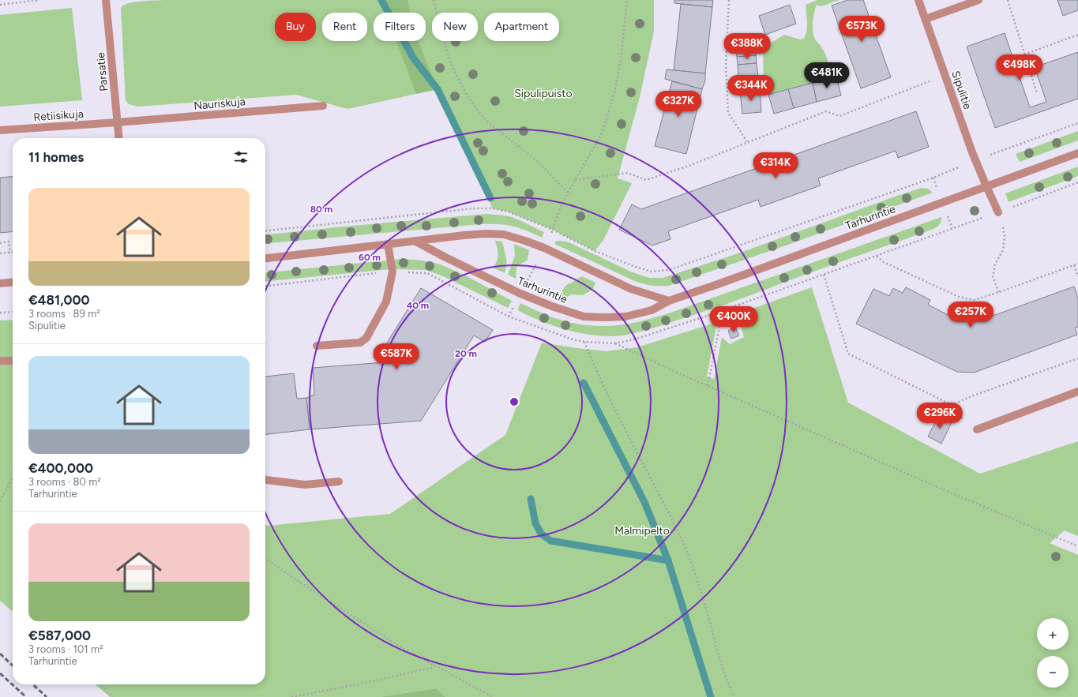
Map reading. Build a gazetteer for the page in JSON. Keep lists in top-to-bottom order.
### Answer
{
  "streets": {
    "street": [
      "Parsatie",
      "Sipulitie",
      "Nauriskuja",
      "Retiisikuja",
      "Tarhurintie"
    ]
  },
  "crossings": [
    ["Parsatie", "Nauriskuja"],
    ["Parsatie", "Retiisikuja"],
    ["Sipulitie", "Tarhurintie"],
    ["Nauriskuja", "Retiisikuja"]
  ],
  "parks": ["Sipulipuisto", "Malmipelto"],
  "page": {
    "chip": [
      "Buy",
      "Rent",
      "Filters",
      "New",
      "Apartment"
    ],
    "price": [
      "€573K",
      "€388K",
      "€498K",
      "€481K",
      "€344K",
      "€327K",
      "€314K",
      "€257K",
      "€400K",
      "€587K",
      "€296K"
    ],
    "heading": "11 homes",
    "list": [
      {
        "name": "€481,000",
        "note": "3 rooms · 89 m² · Sipulitie"
      },
      {
        "name": "€400,000",
        "note": "3 rooms · 80 m² · Tarhurintie"
      },
      {
        "name": "€587,000",
        "note": "3 rooms · 101 m² · Tarhurintie"
      }
    ],
    "map_buttons": ["+", "−"]
  },
  "rings": [
    "80 m",
    "60 m",
    "40 m",
    "20 m"
  ]
}
